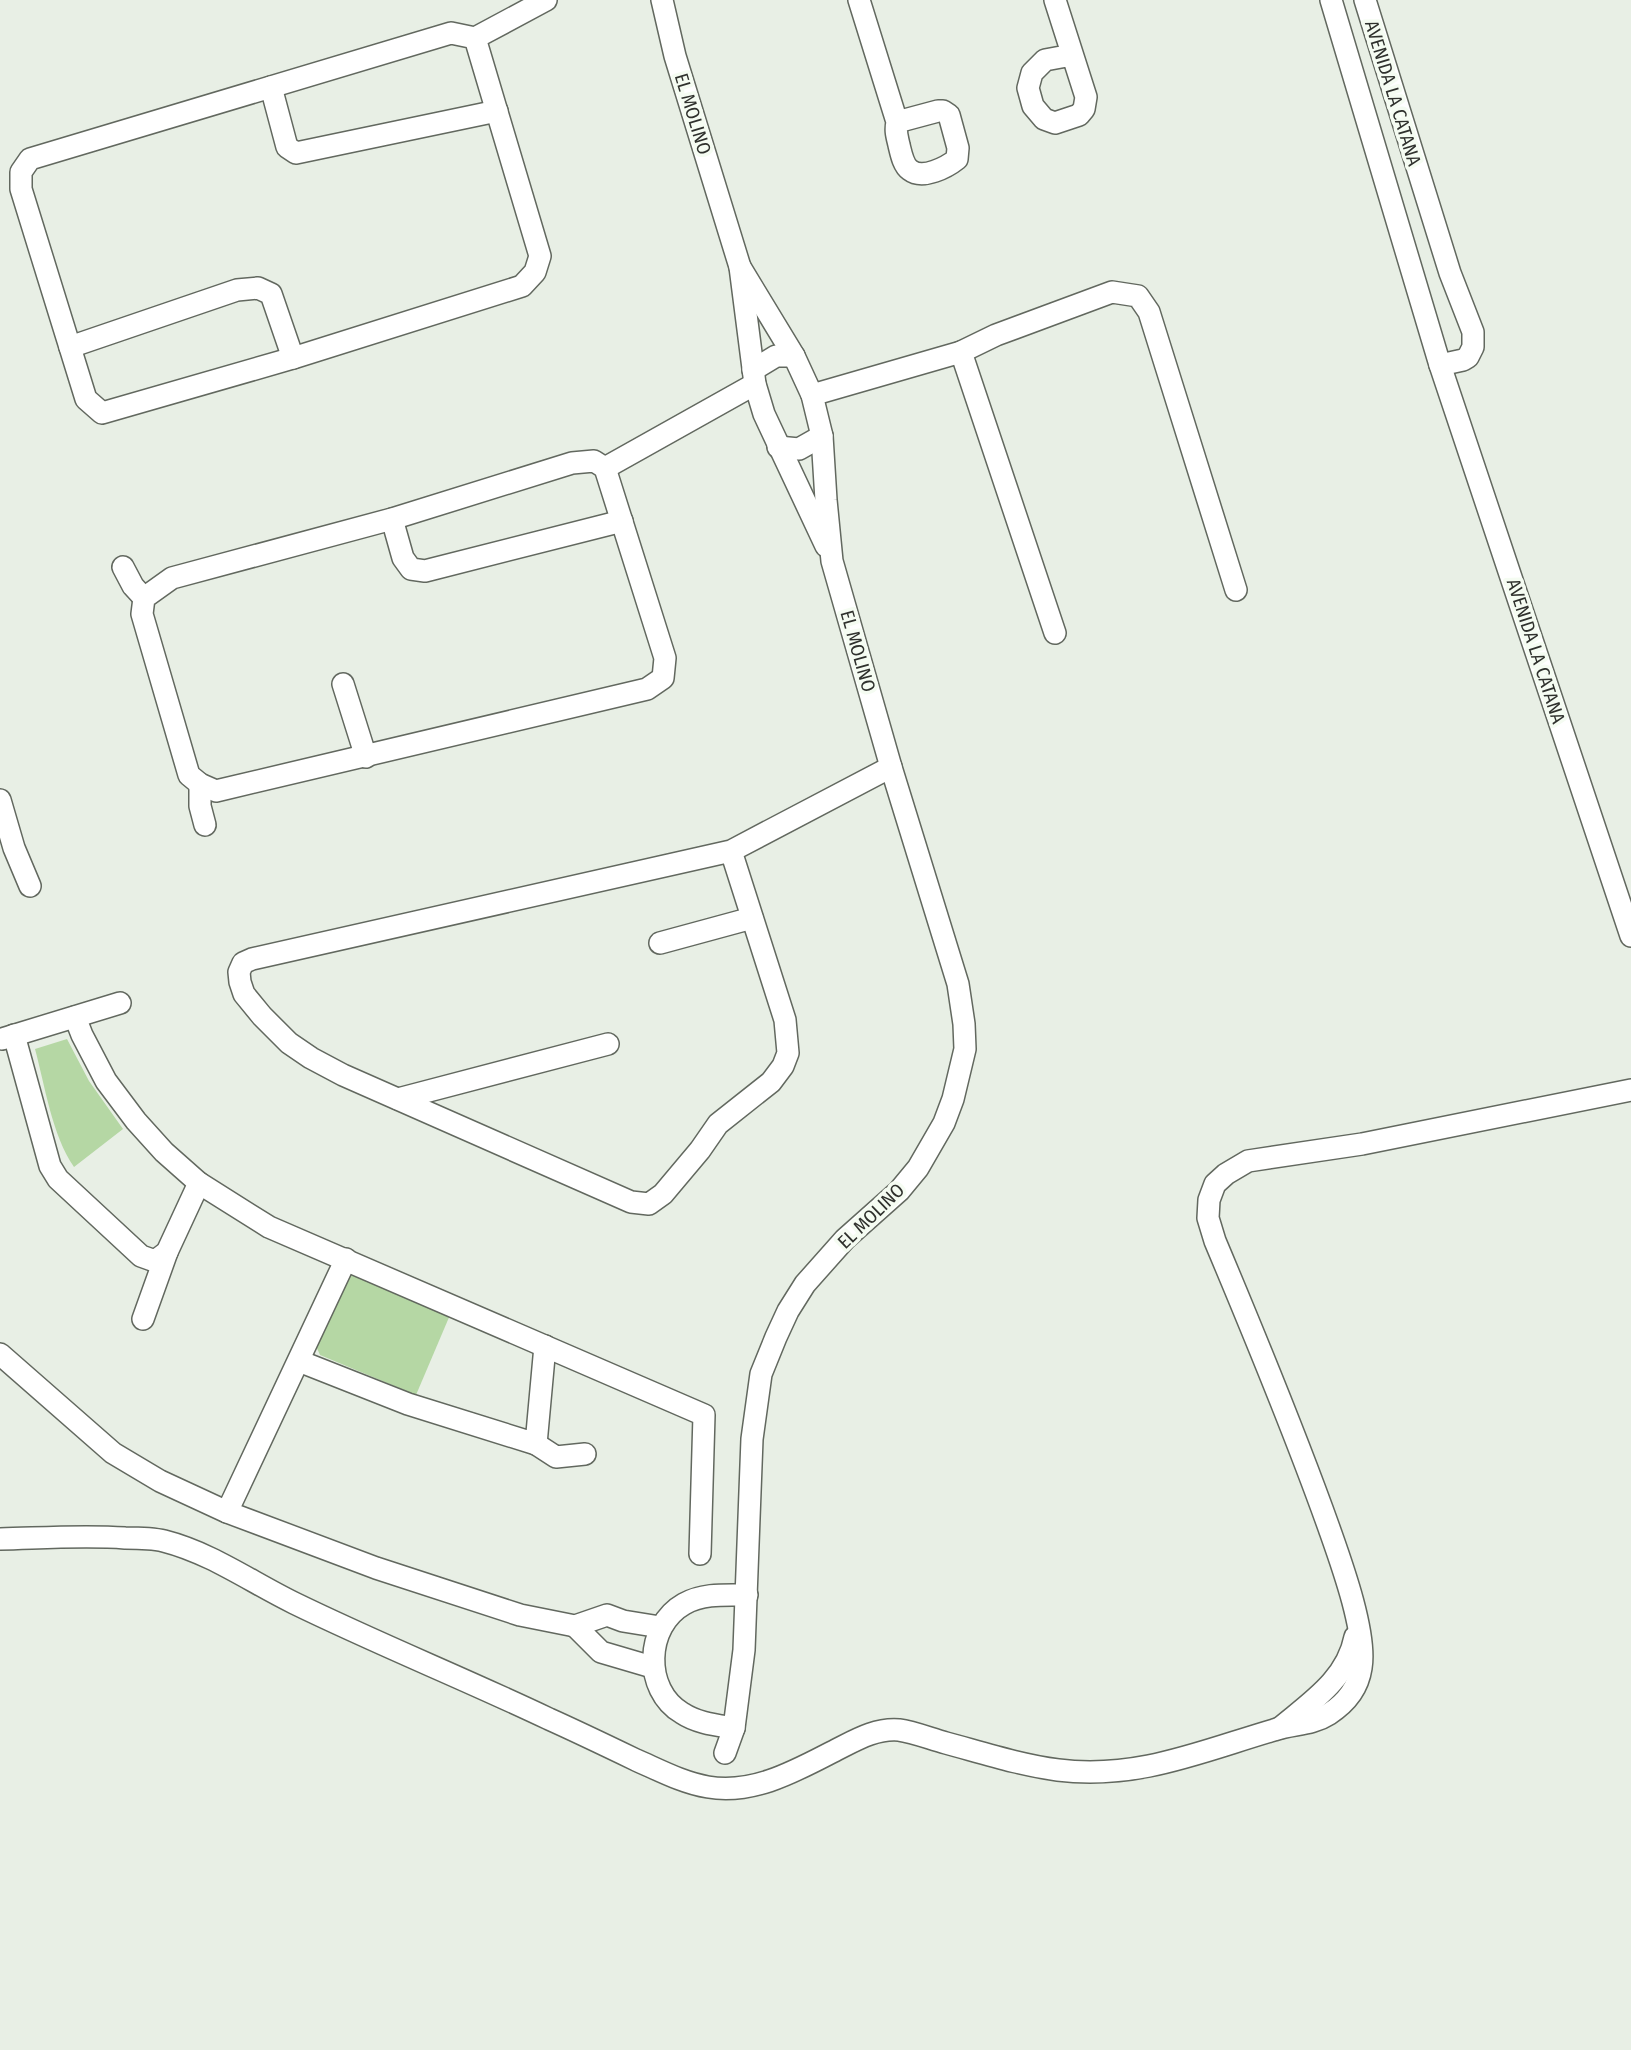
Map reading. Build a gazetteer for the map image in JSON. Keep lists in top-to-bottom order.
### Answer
{
  "streets": {
    "street": ["AVENIDA LA CATANA", "EL MOLINO"]
  }
}
